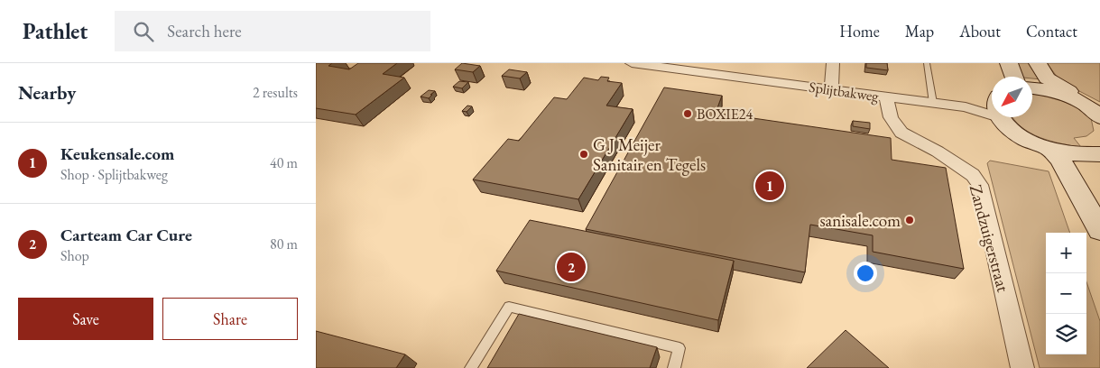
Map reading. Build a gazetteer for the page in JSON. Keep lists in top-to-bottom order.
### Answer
{
  "streets": {
    "street": ["Splijtbakweg", "Zandzuigerstraat"]
  },
  "crossings": [
    ["Splijtbakweg", "Zandzuigerstraat"]
  ],
  "places": ["BOXIE24", "G J Meijer Sanitair en Tegels", "sanisale.com"],
  "north": "bottom left",
  "page": {
    "header": "Pathlet",
    "search": "Search here",
    "nav": [
      "Home",
      "Map",
      "About",
      "Contact"
    ],
    "heading": ["Nearby", "2 results"],
    "list": [
      {
        "mark": "1",
        "name": "Keukensale.com",
        "note": "Shop · Splijtbakweg",
        "value": "40 m"
      },
      {
        "mark": "2",
        "name": "Carteam Car Cure",
        "note": "Shop",
        "value": "80 m"
      }
    ],
    "pins": ["1", "2"],
    "map_buttons": ["+", "−"],
    "buttons": ["Save", "Share"]
  }
}
